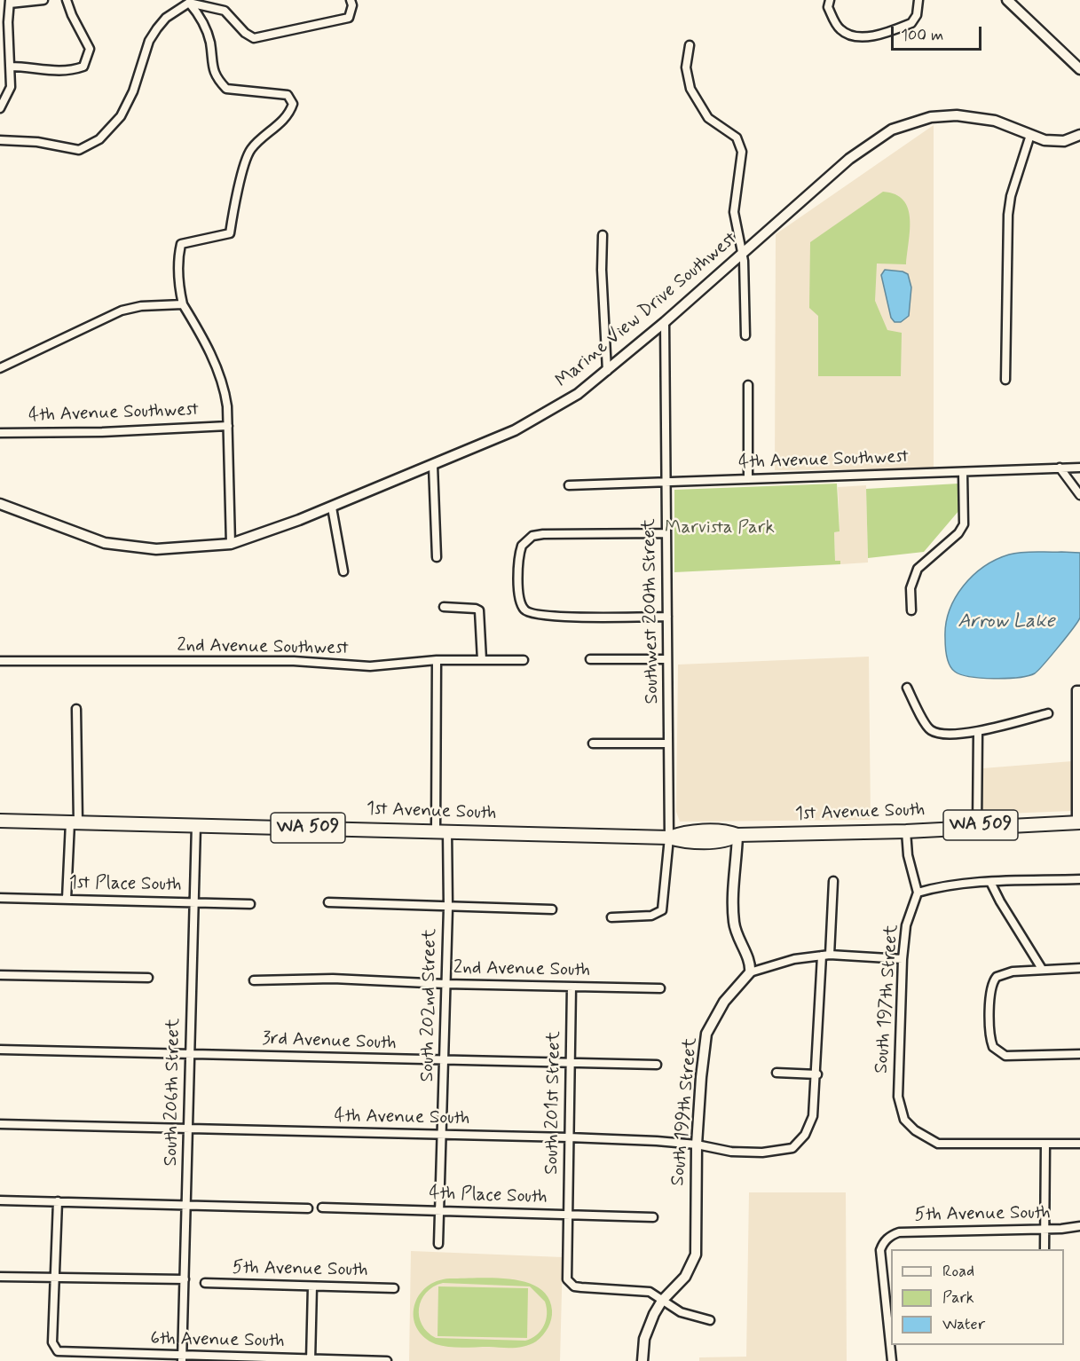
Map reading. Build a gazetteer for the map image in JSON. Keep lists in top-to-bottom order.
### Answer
{
  "streets": {
    "main road": ["1st Avenue South", "WA 509"],
    "street": [
      "Marine View Drive Southwest",
      "4th Avenue Southwest",
      "Southwest 200th Street",
      "2nd Avenue Southwest",
      "1st Place South",
      "2nd Avenue South",
      "South 197th Street",
      "South 202nd Street",
      "3rd Avenue South",
      "South 206th Street",
      "South 201st Street",
      "South 199th Street",
      "4th Avenue South",
      "4th Place South",
      "5th Avenue South",
      "6th Avenue South"
    ]
  },
  "crossings": [
    ["Marine View Drive Southwest", "Southwest 200th Street"],
    ["4th Avenue Southwest", "Southwest 200th Street"],
    ["Southwest 200th Street", "1st Avenue South"],
    ["2nd Avenue Southwest", "South 202nd Street"],
    ["1st Avenue South", "South 202nd Street"],
    ["1st Avenue South", "South 206th Street"],
    ["1st Place South", "South 206th Street"],
    ["2nd Avenue South", "South 202nd Street"],
    ["2nd Avenue South", "South 201st Street"],
    ["South 202nd Street", "3rd Avenue South"],
    ["South 202nd Street", "4th Avenue South"],
    ["South 202nd Street", "4th Place South"],
    ["3rd Avenue South", "South 206th Street"],
    ["3rd Avenue South", "South 201st Street"],
    ["South 206th Street", "4th Avenue South"],
    ["South 206th Street", "6th Avenue South"],
    ["South 201st Street", "South 199th Street"],
    ["South 201st Street", "4th Avenue South"],
    ["South 201st Street", "4th Place South"],
    ["South 199th Street", "4th Avenue South"]
  ],
  "water": ["Arrow Lake"],
  "parks": ["Marvista Park"],
  "legend": ["Road", "Park", "Water"],
  "scale_bar": "100 m"
}
